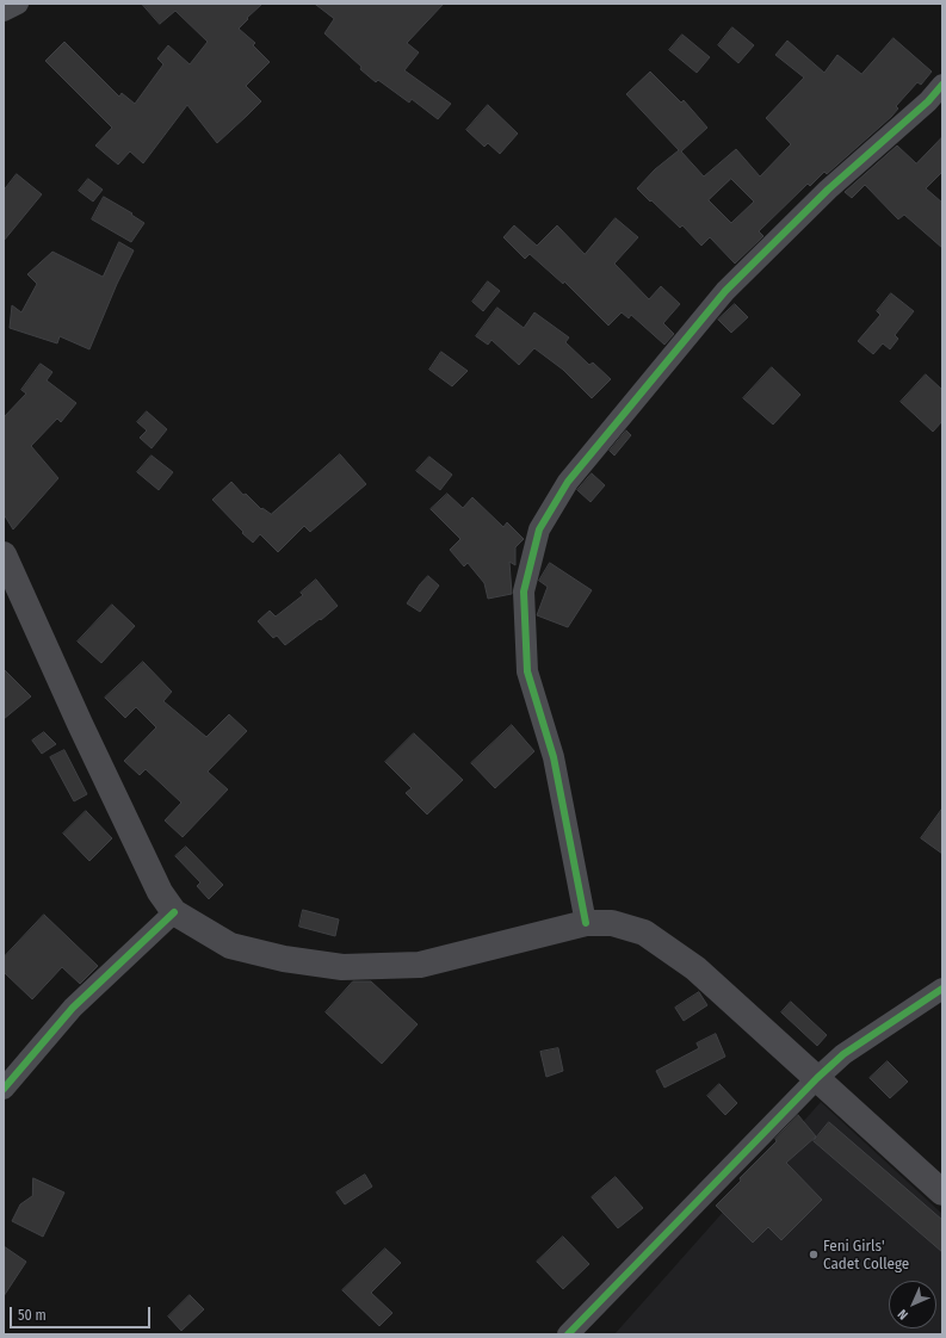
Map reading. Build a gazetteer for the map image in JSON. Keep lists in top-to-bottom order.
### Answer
{
  "places": ["Feni Girls' Cadet College"],
  "scale_bar": "50 m",
  "north": "bottom left"
}
